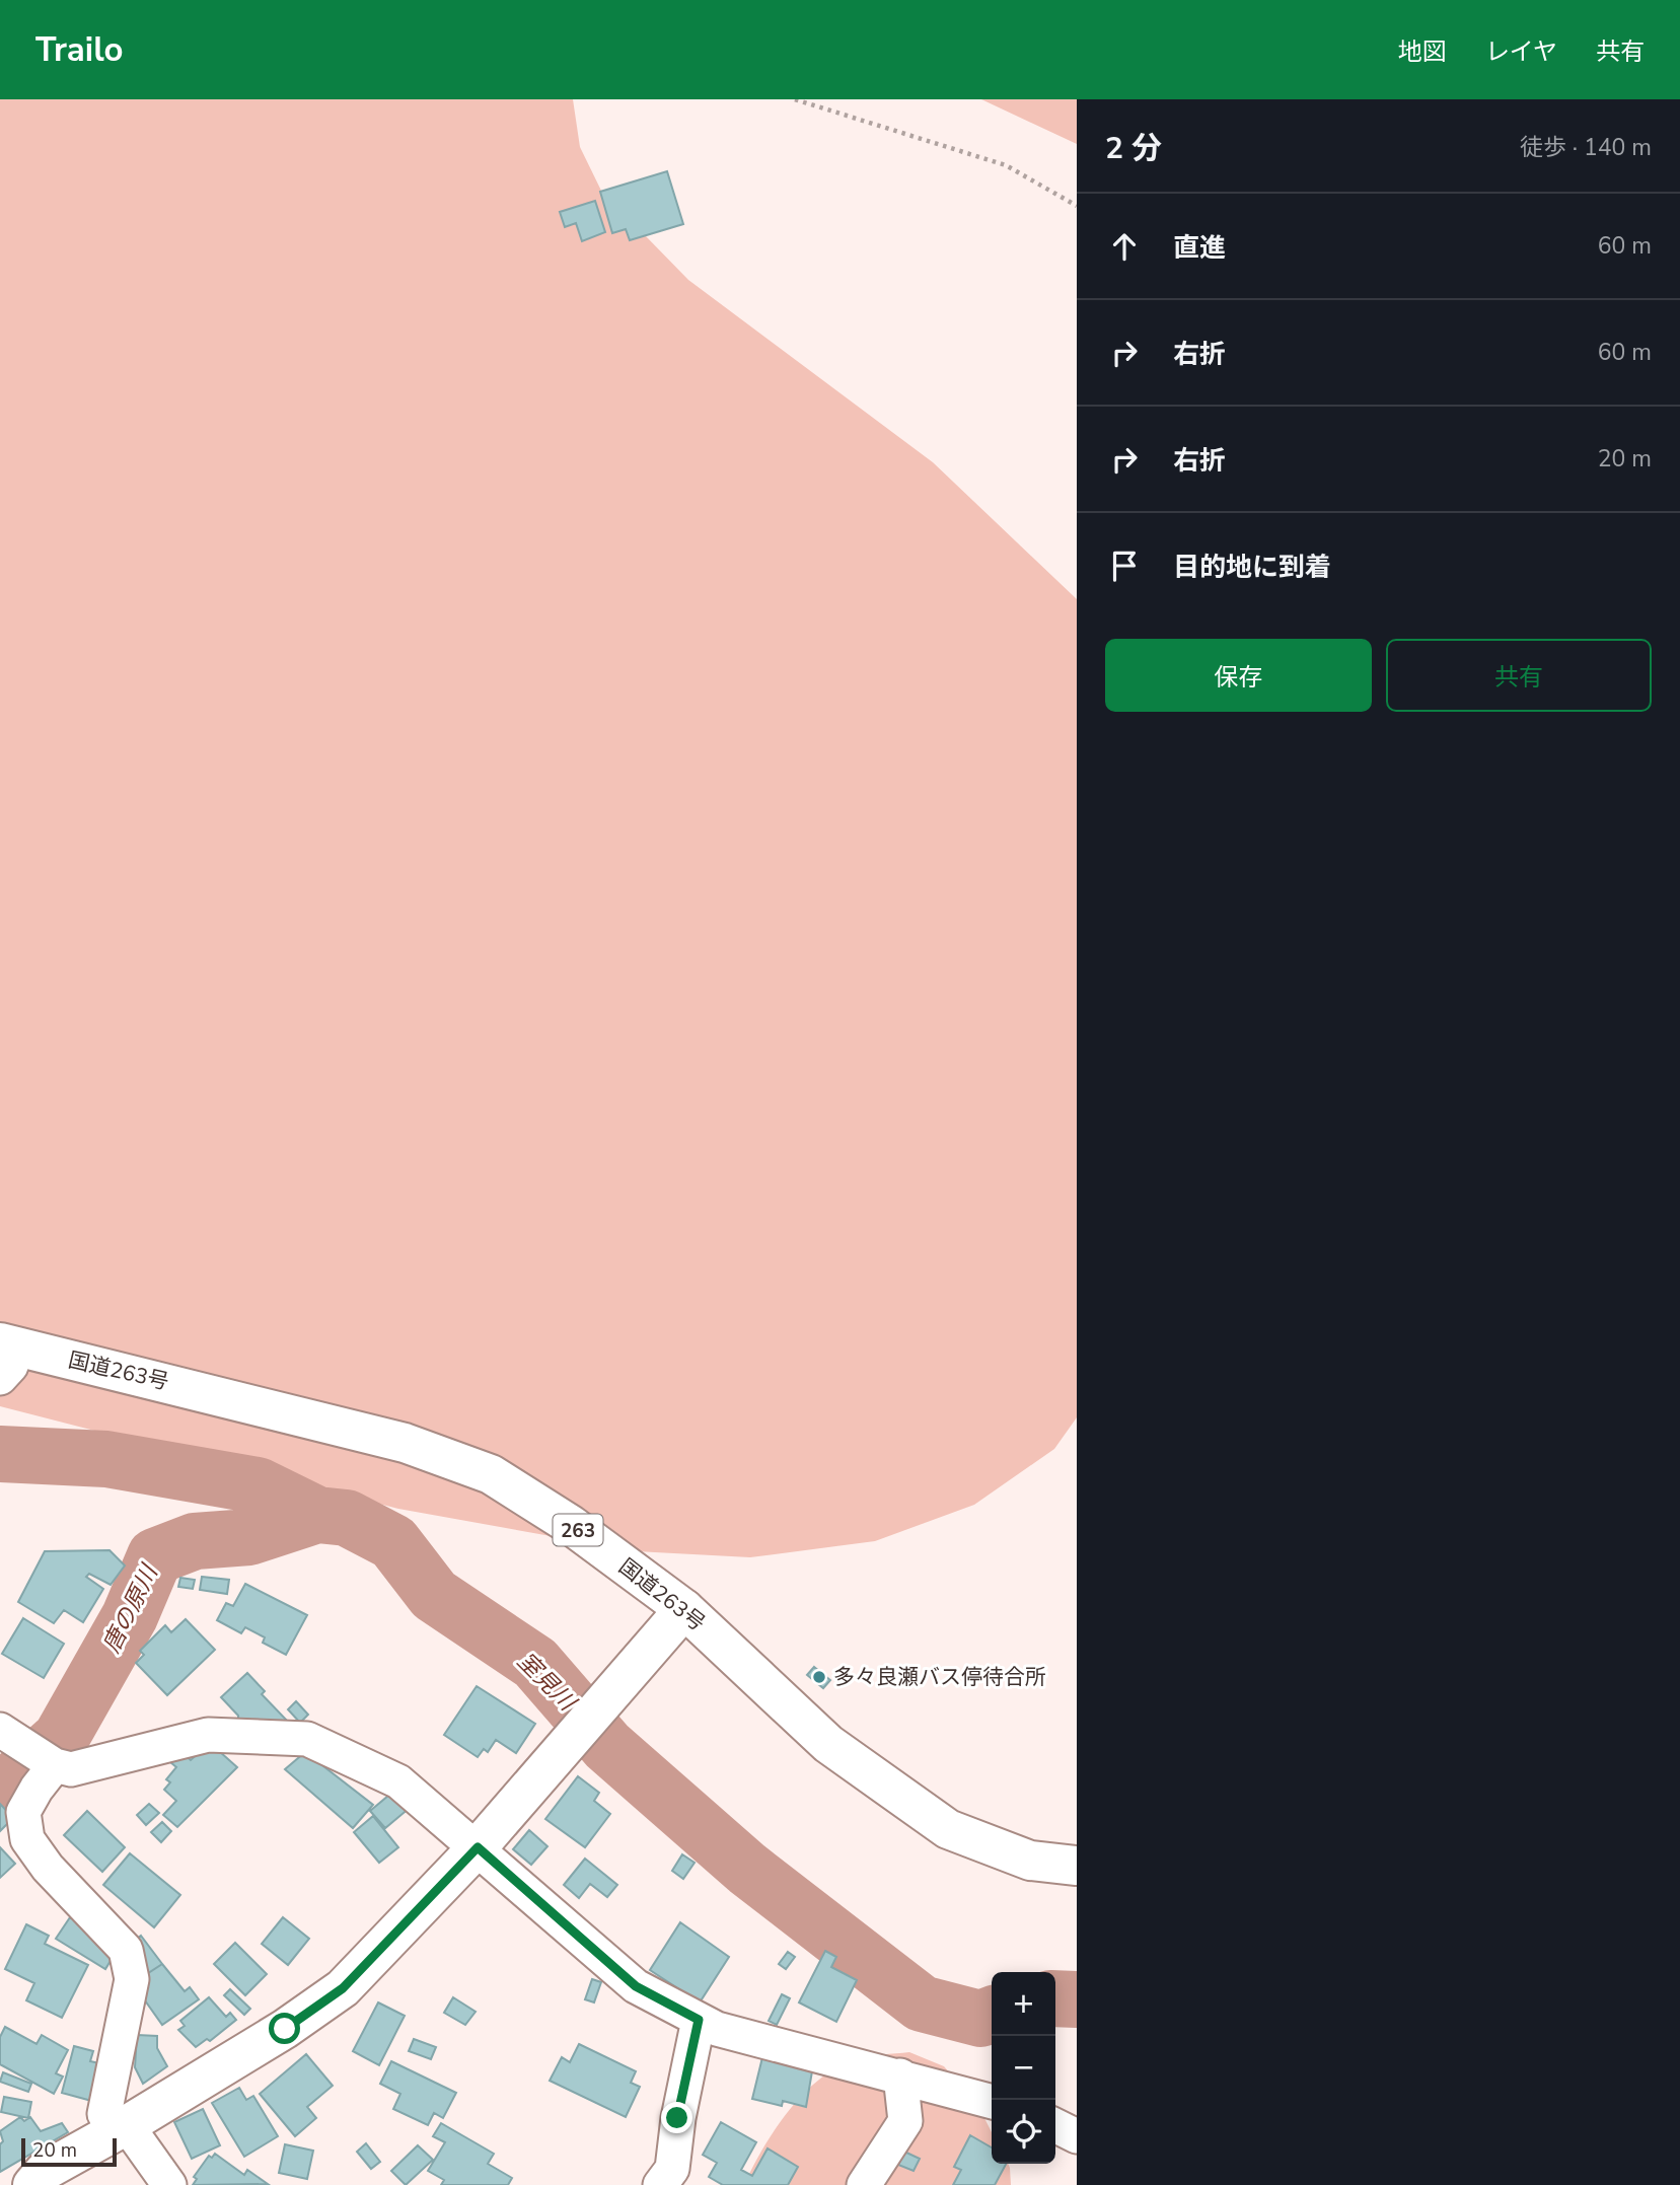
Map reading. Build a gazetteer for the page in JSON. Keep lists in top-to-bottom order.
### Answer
{
  "streets": {
    "main road": ["国道263号", "263"]
  },
  "water": ["唐の原川", "室見川"],
  "places": ["多々良瀬バス停待合所"],
  "scale_bar": "20 m",
  "page": {
    "header": "Trailo",
    "nav": ["地図", "レイヤ", "共有"],
    "heading": ["2 分", "徒歩 · 140 m"],
    "list": [
      ["直進", "60 m"],
      ["右折", "60 m"],
      ["右折", "20 m"],
      "目的地に到着"
    ],
    "buttons": ["保存", "共有"],
    "map_buttons": ["+", "−"],
    "scale": "20 m"
  }
}
